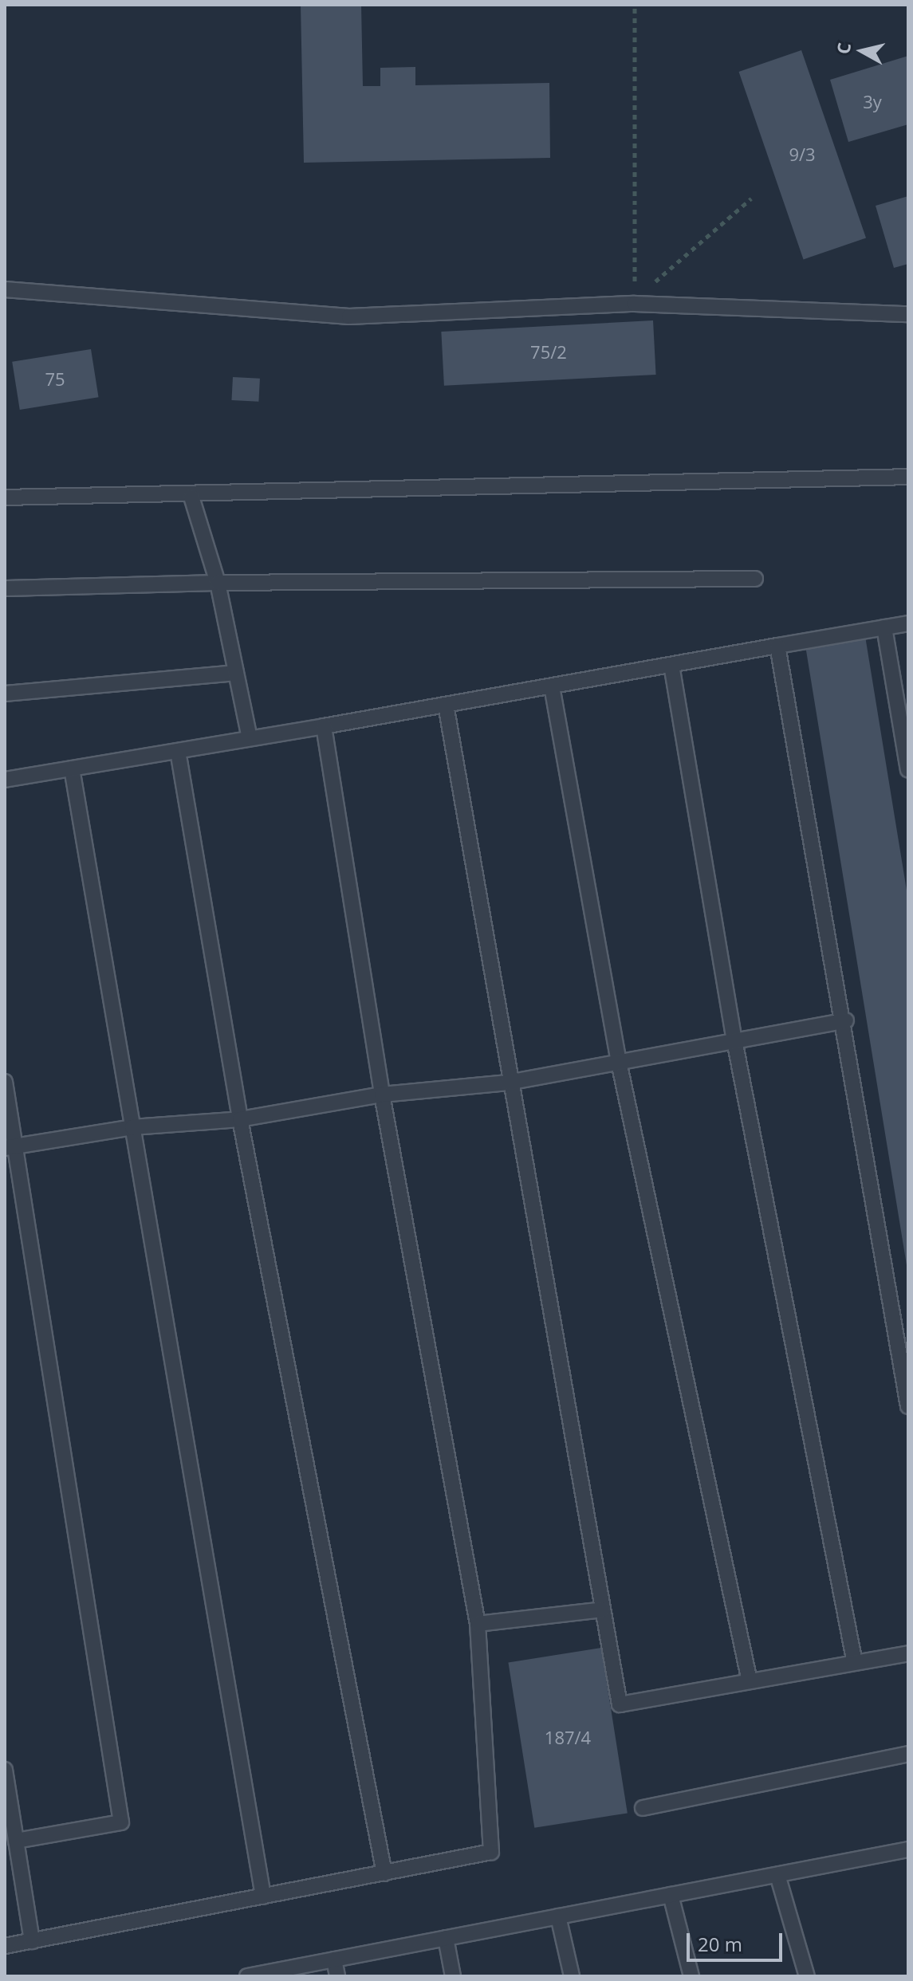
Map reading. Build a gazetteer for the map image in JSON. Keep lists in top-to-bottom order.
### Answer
{
  "house_numbers": [
    "3у",
    "9/3",
    "75/2",
    "75",
    "187/4"
  ],
  "scale_bar": "20 m",
  "north": "left"
}
